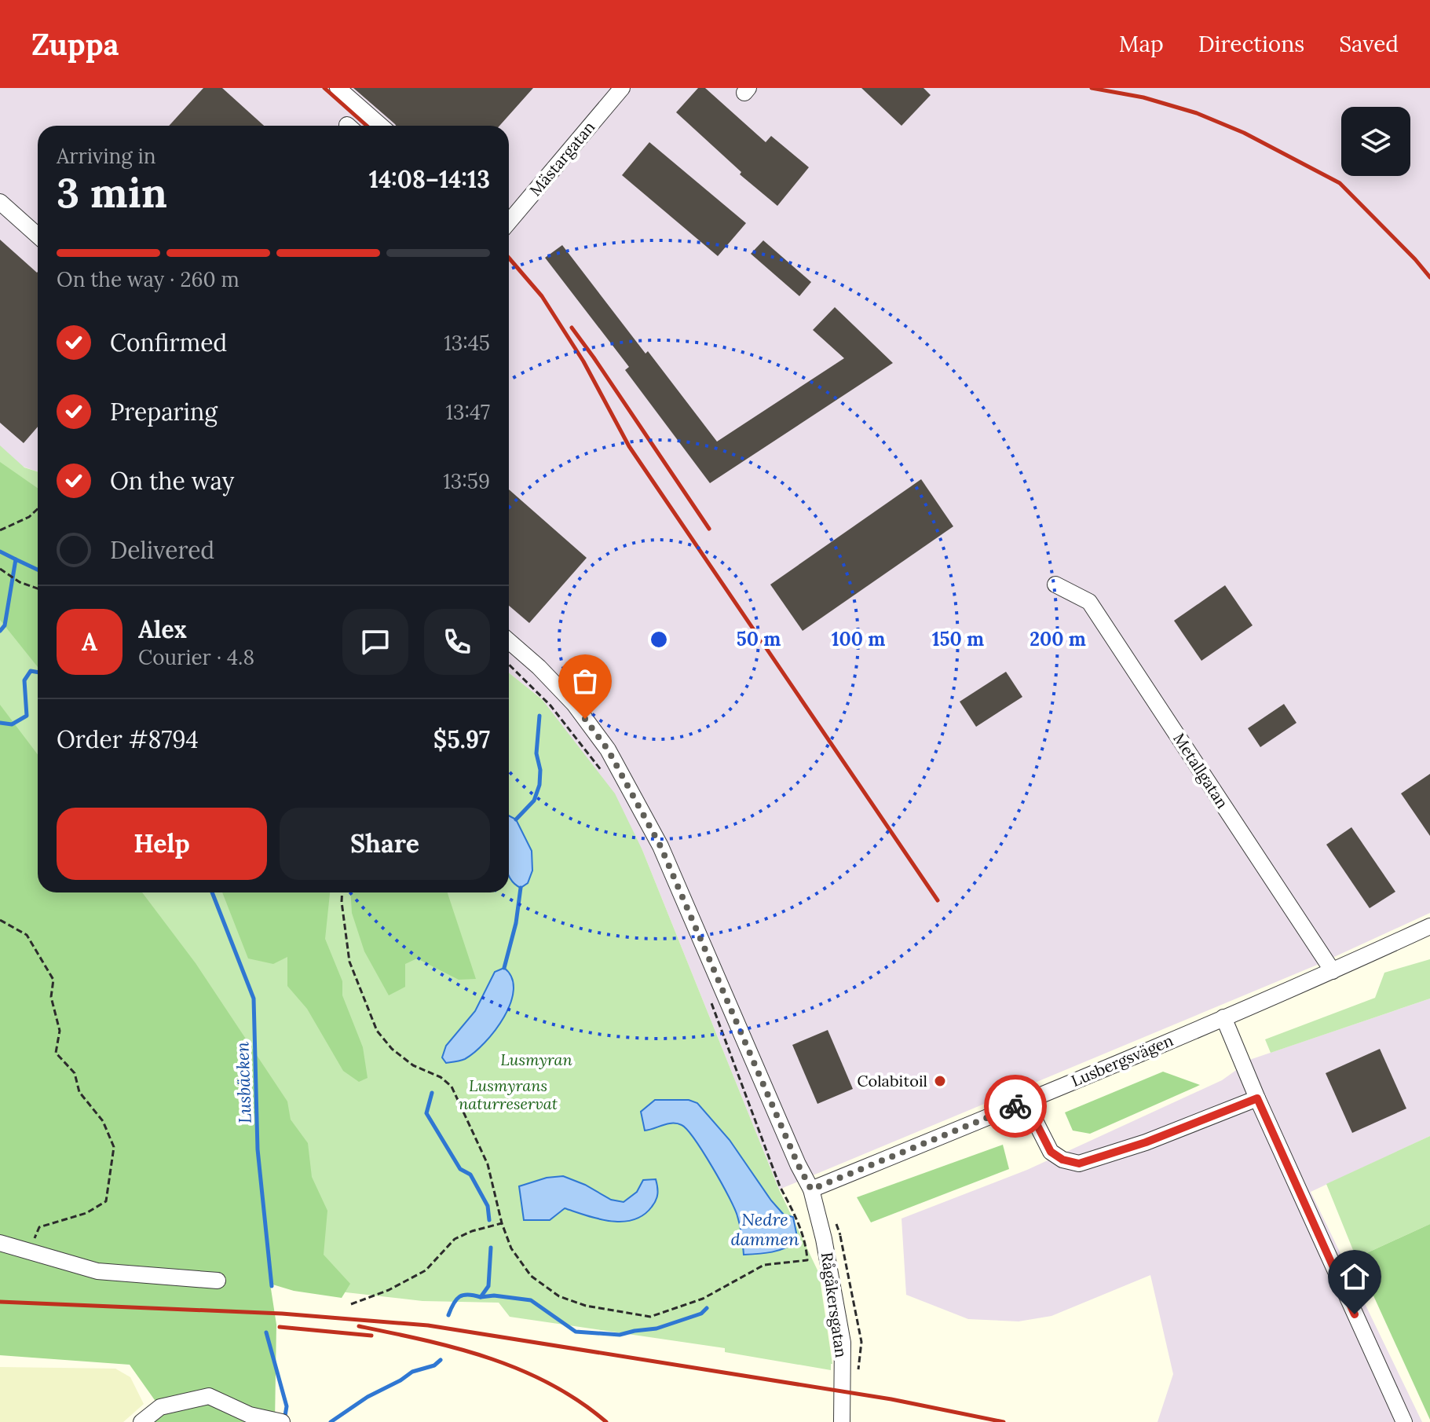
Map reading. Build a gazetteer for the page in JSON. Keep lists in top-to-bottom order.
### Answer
{
  "streets": {
    "street": [
      "Mästargatan",
      "Metallgatan",
      "Lusbergsvägen",
      "Rågåkersgatan"
    ]
  },
  "crossings": [
    ["Metallgatan", "Lusbergsvägen"],
    ["Lusbergsvägen", "Rågåkersgatan"]
  ],
  "water": ["Lusbäcken", "Nedre dammen"],
  "parks": ["Lusmyran", "Lusmyrans naturreservat"],
  "places": ["Colabitoil"],
  "page": {
    "header": "Zuppa",
    "nav": ["Map", "Directions", "Saved"],
    "heading": ["3 min", "Arriving in", "14:08–14:13"],
    "panel": [
      "Alex",
      "Courier · 4.8",
      "Order #8794",
      "$5.97"
    ],
    "bar": "On the way · 260 m",
    "list": [
      ["Confirmed", "13:45"],
      ["Preparing", "13:47"],
      ["On the way", "13:59"],
      "Delivered"
    ],
    "round": "A",
    "buttons": ["Help", "Share"]
  },
  "rings": [
    "50 m",
    "100 m",
    "150 m",
    "200 m"
  ]
}
